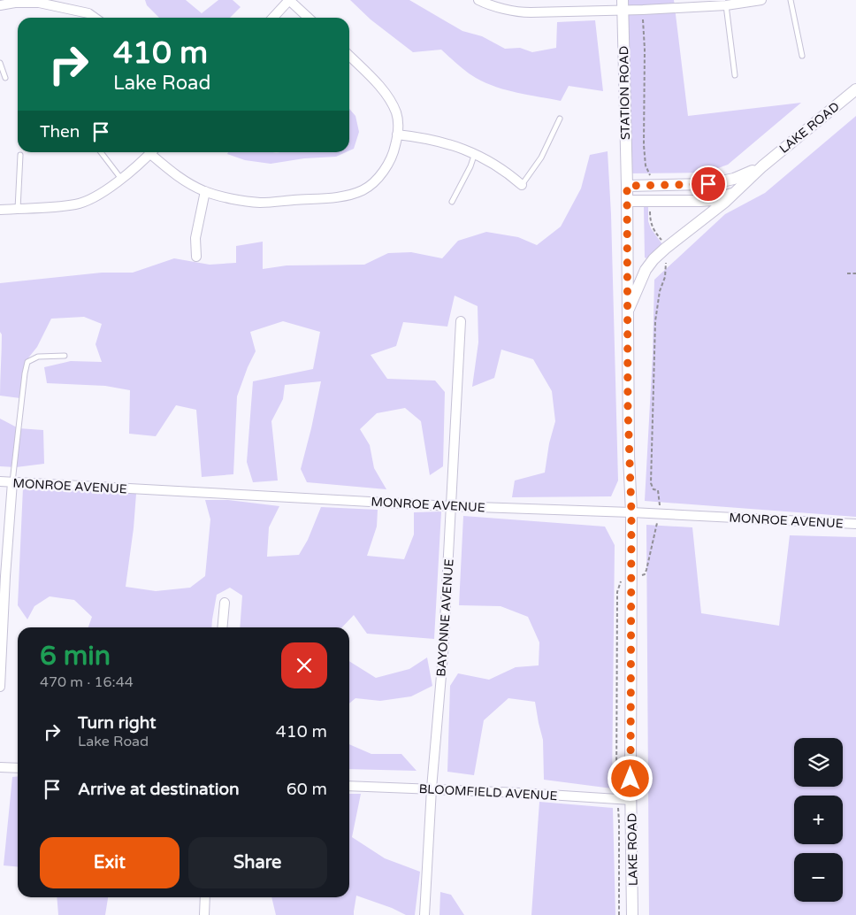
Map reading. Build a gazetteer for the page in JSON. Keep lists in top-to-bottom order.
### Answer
{
  "streets": {
    "street": [
      "STATION ROAD",
      "LAKE ROAD",
      "MONROE AVENUE",
      "BAYONNE AVENUE",
      "BLOOMFIELD AVENUE"
    ]
  },
  "crossings": [
    ["STATION ROAD", "LAKE ROAD"],
    ["LAKE ROAD", "MONROE AVENUE"],
    ["LAKE ROAD", "BLOOMFIELD AVENUE"],
    ["MONROE AVENUE", "BAYONNE AVENUE"],
    ["BAYONNE AVENUE", "BLOOMFIELD AVENUE"]
  ],
  "page": {
    "turn": ["410 m", "Lake Road"],
    "then": "Then",
    "heading": ["6 min", "470 m · 16:44"],
    "list": [
      {
        "name": "Turn right",
        "note": "Lake Road",
        "value": "410 m"
      },
      {
        "name": "Arrive at destination",
        "value": "60 m"
      }
    ],
    "map_buttons": ["+", "−"],
    "buttons": ["Exit", "Share"]
  }
}
